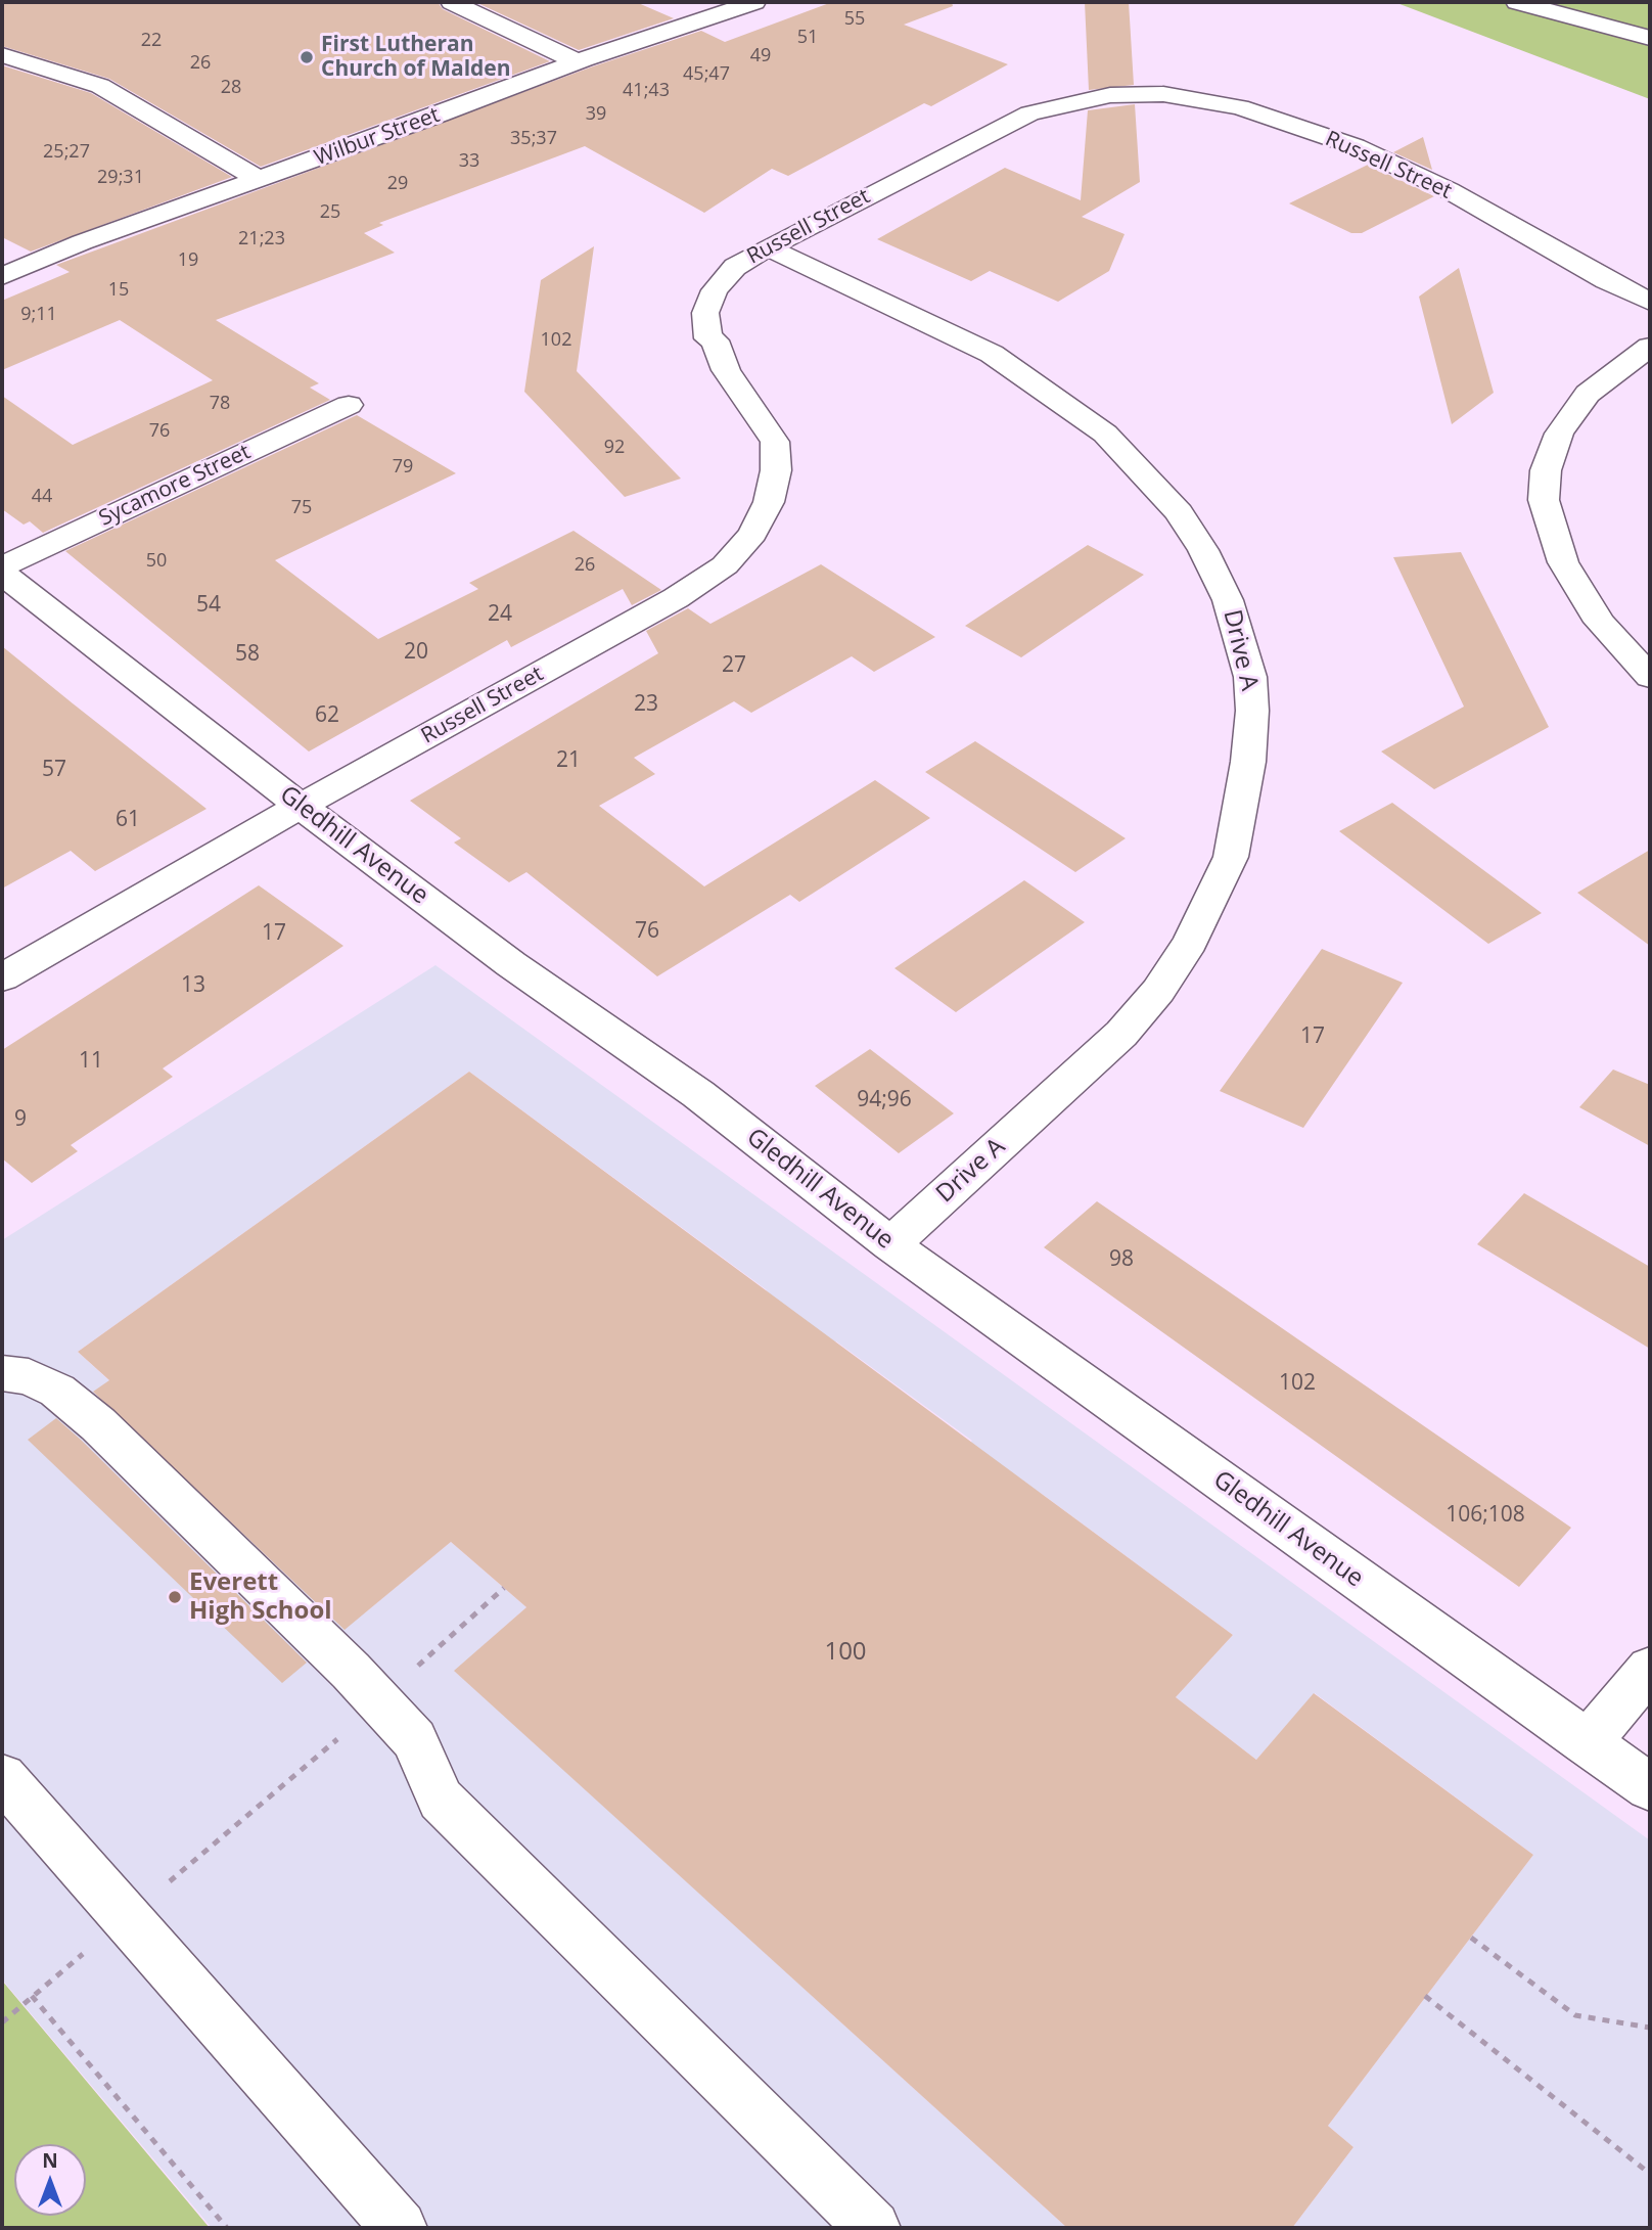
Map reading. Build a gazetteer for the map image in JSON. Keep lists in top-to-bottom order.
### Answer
{
  "streets": {
    "street": [
      "Wilbur Street",
      "Russell Street",
      "Sycamore Street",
      "Drive A",
      "Gledhill Avenue"
    ]
  },
  "crossings": [
    ["Russell Street", "Drive A"],
    ["Russell Street", "Gledhill Avenue"],
    ["Drive A", "Gledhill Avenue"]
  ],
  "places": ["First Lutheran Church of Malden", "Everett High School"],
  "house_numbers": [
    "55",
    "51",
    "22",
    "49",
    "26",
    "45;47",
    "28",
    "41;43",
    "39",
    "35;37",
    "25;27",
    "33",
    "29;31",
    "29",
    "25",
    "21;23",
    "19",
    "15",
    "9;11",
    "102",
    "78",
    "76",
    "92",
    "79",
    "44",
    "75",
    "50",
    "26",
    "54",
    "24",
    "20",
    "58",
    "27",
    "23",
    "62",
    "21",
    "57",
    "61",
    "76",
    "17",
    "13",
    "17",
    "11",
    "94;96",
    "9",
    "98",
    "102",
    "106;108",
    "100"
  ],
  "north": "top"
}
